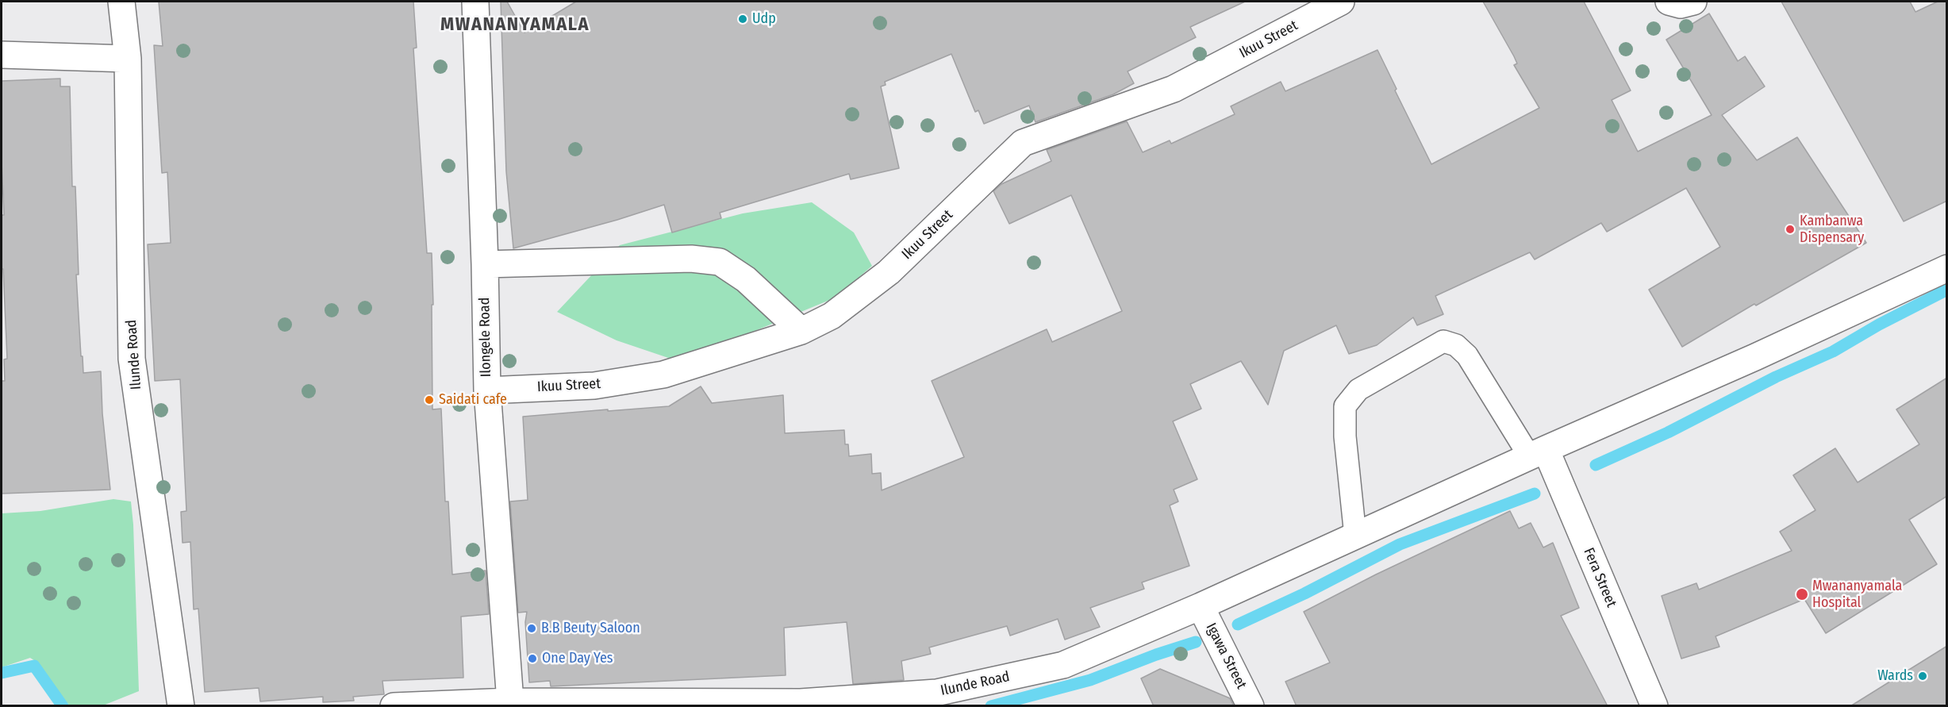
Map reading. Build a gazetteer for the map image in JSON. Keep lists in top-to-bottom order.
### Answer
{
  "streets": {
    "street": [
      "Ikuu Street",
      "Ilongele Road",
      "Ilunde Road",
      "Fera Street",
      "Igawa Street"
    ]
  },
  "crossings": [
    ["Ikuu Street", "Ilongele Road"],
    ["Ilongele Road", "Ilunde Road"],
    ["Ilunde Road", "Fera Street"],
    ["Ilunde Road", "Igawa Street"]
  ],
  "districts": ["MWANANYAMALA"],
  "places": [
    "Udp",
    "Kambanwa Dispensary",
    "Saidati cafe",
    "Mwananyamala Hospital",
    "B.B Beuty Saloon",
    "One Day Yes",
    "Wards"
  ]
}
